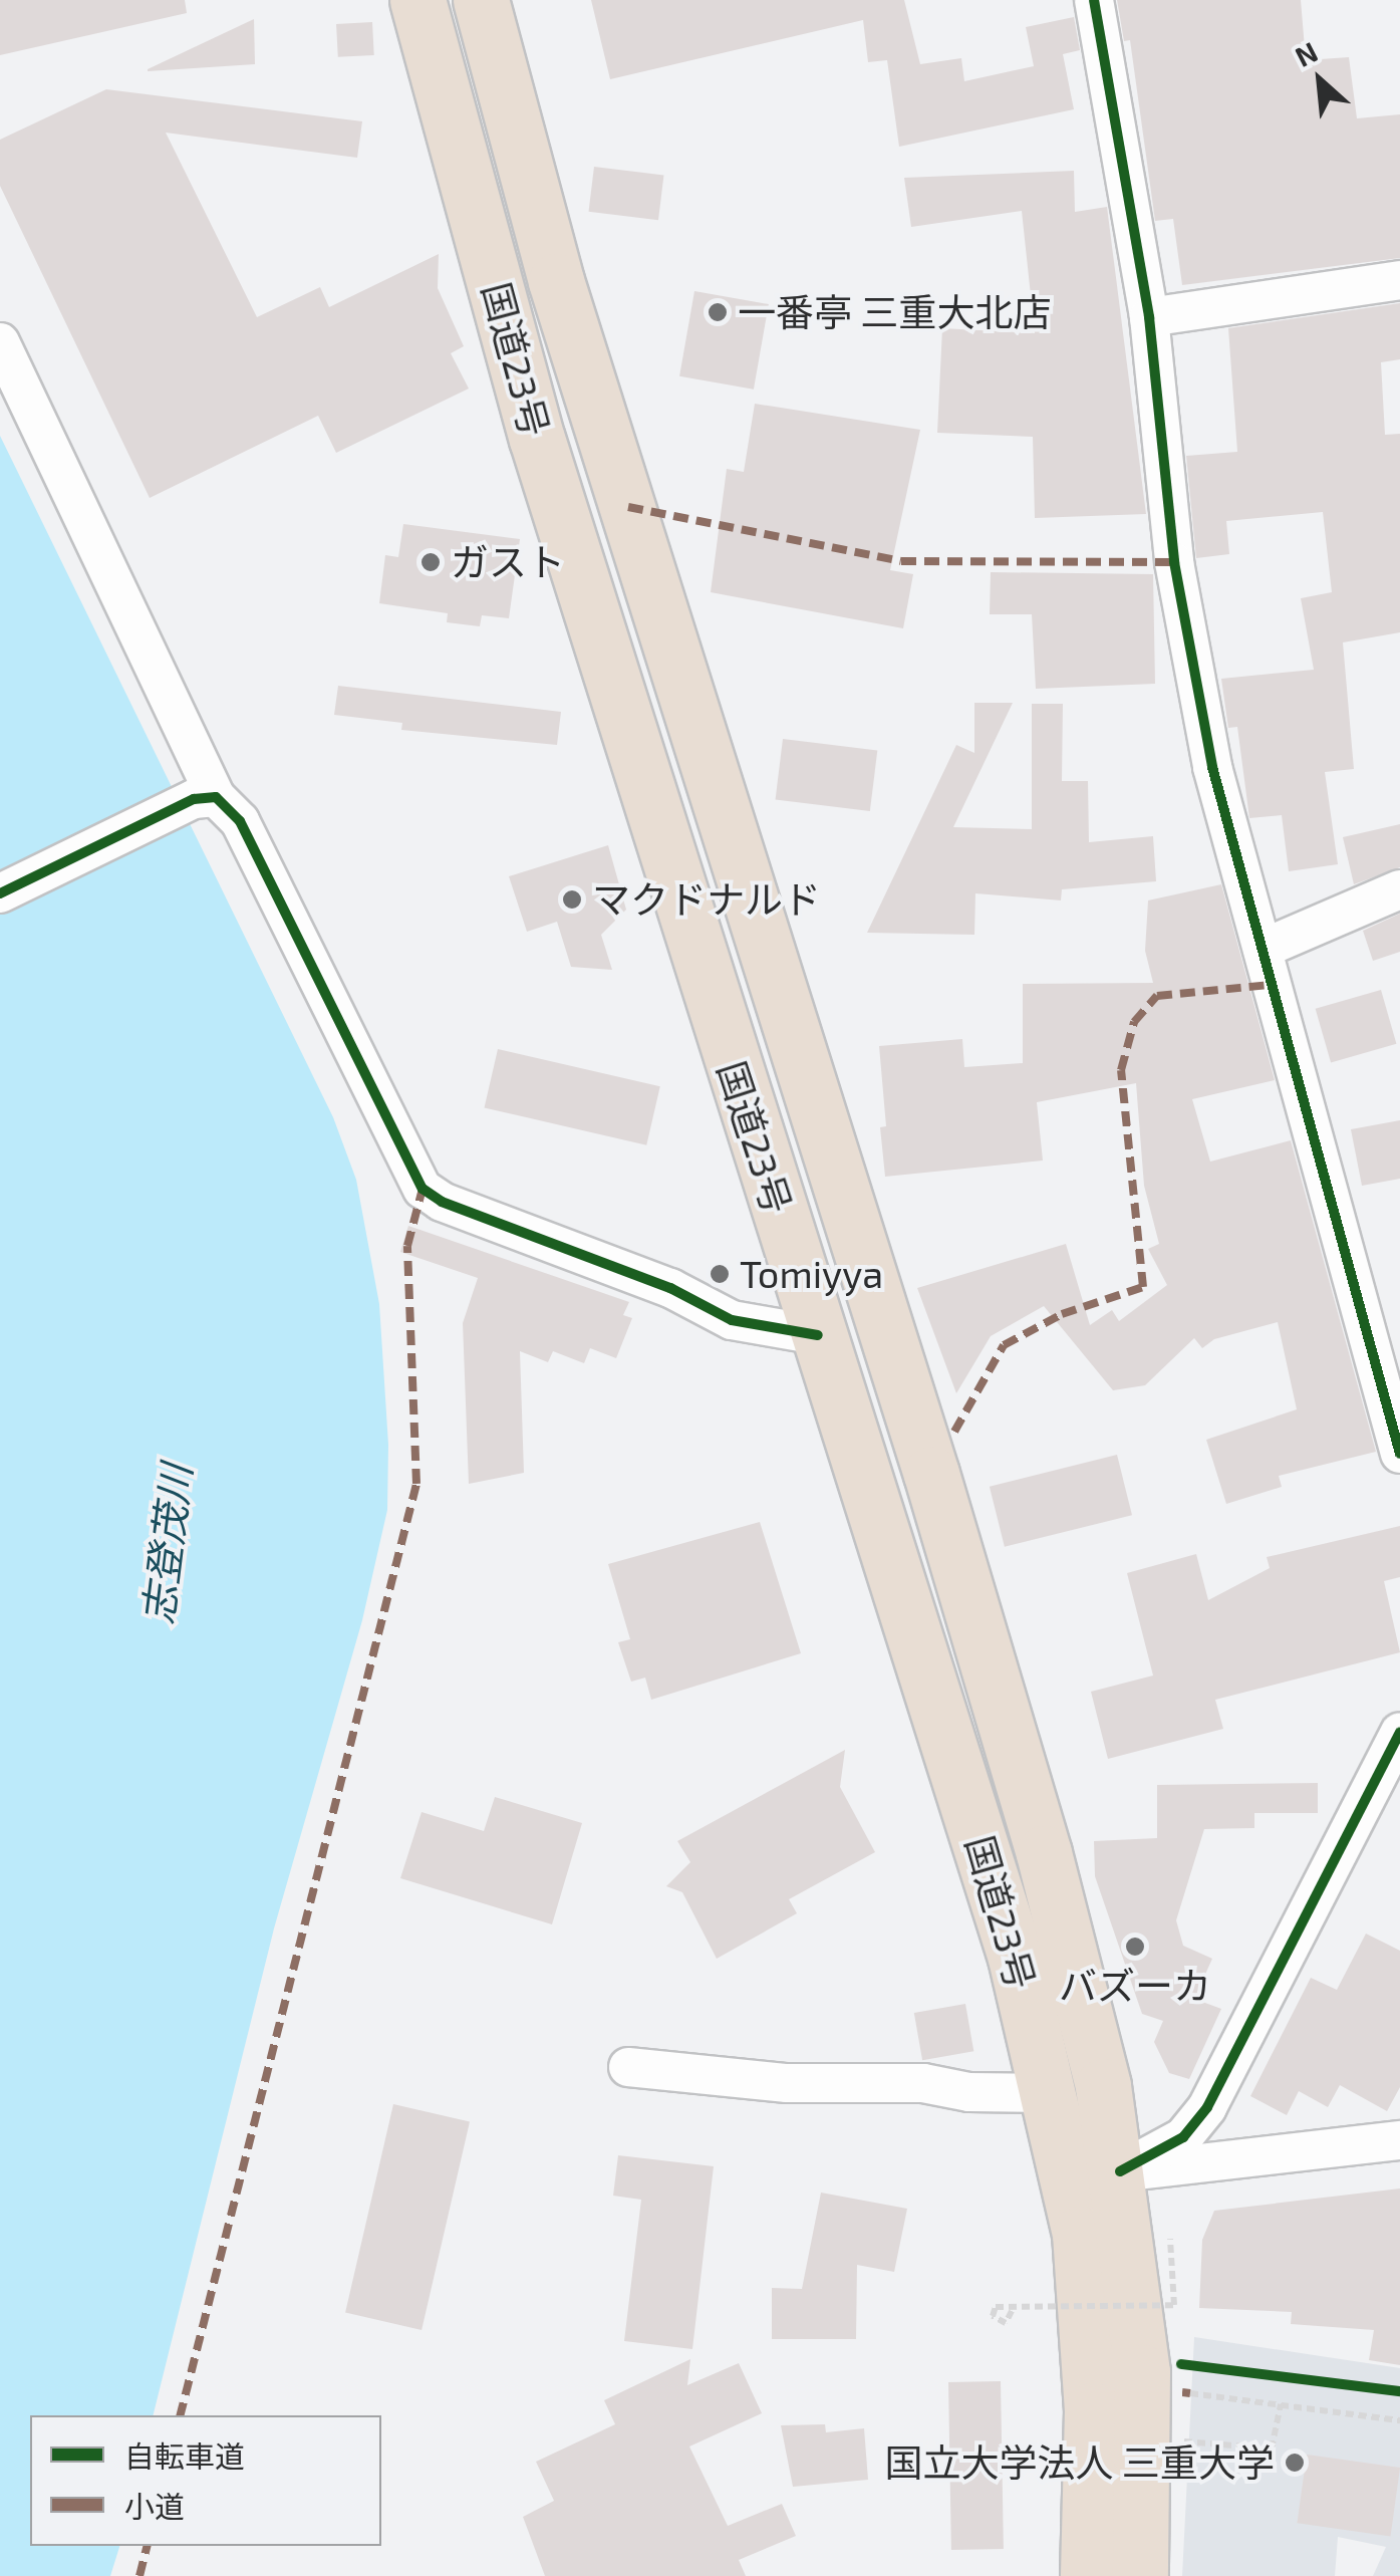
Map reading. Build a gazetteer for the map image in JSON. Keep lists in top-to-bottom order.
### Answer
{
  "streets": {
    "highway": ["国道23号"]
  },
  "water": ["志登茂川"],
  "places": [
    "一番亭 三重大北店",
    "ガスト",
    "マクドナルド",
    "Tomiyya",
    "バズーカ",
    "国立大学法人 三重大学"
  ],
  "legend": ["自転車道", "小道"],
  "north": "top left"
}
